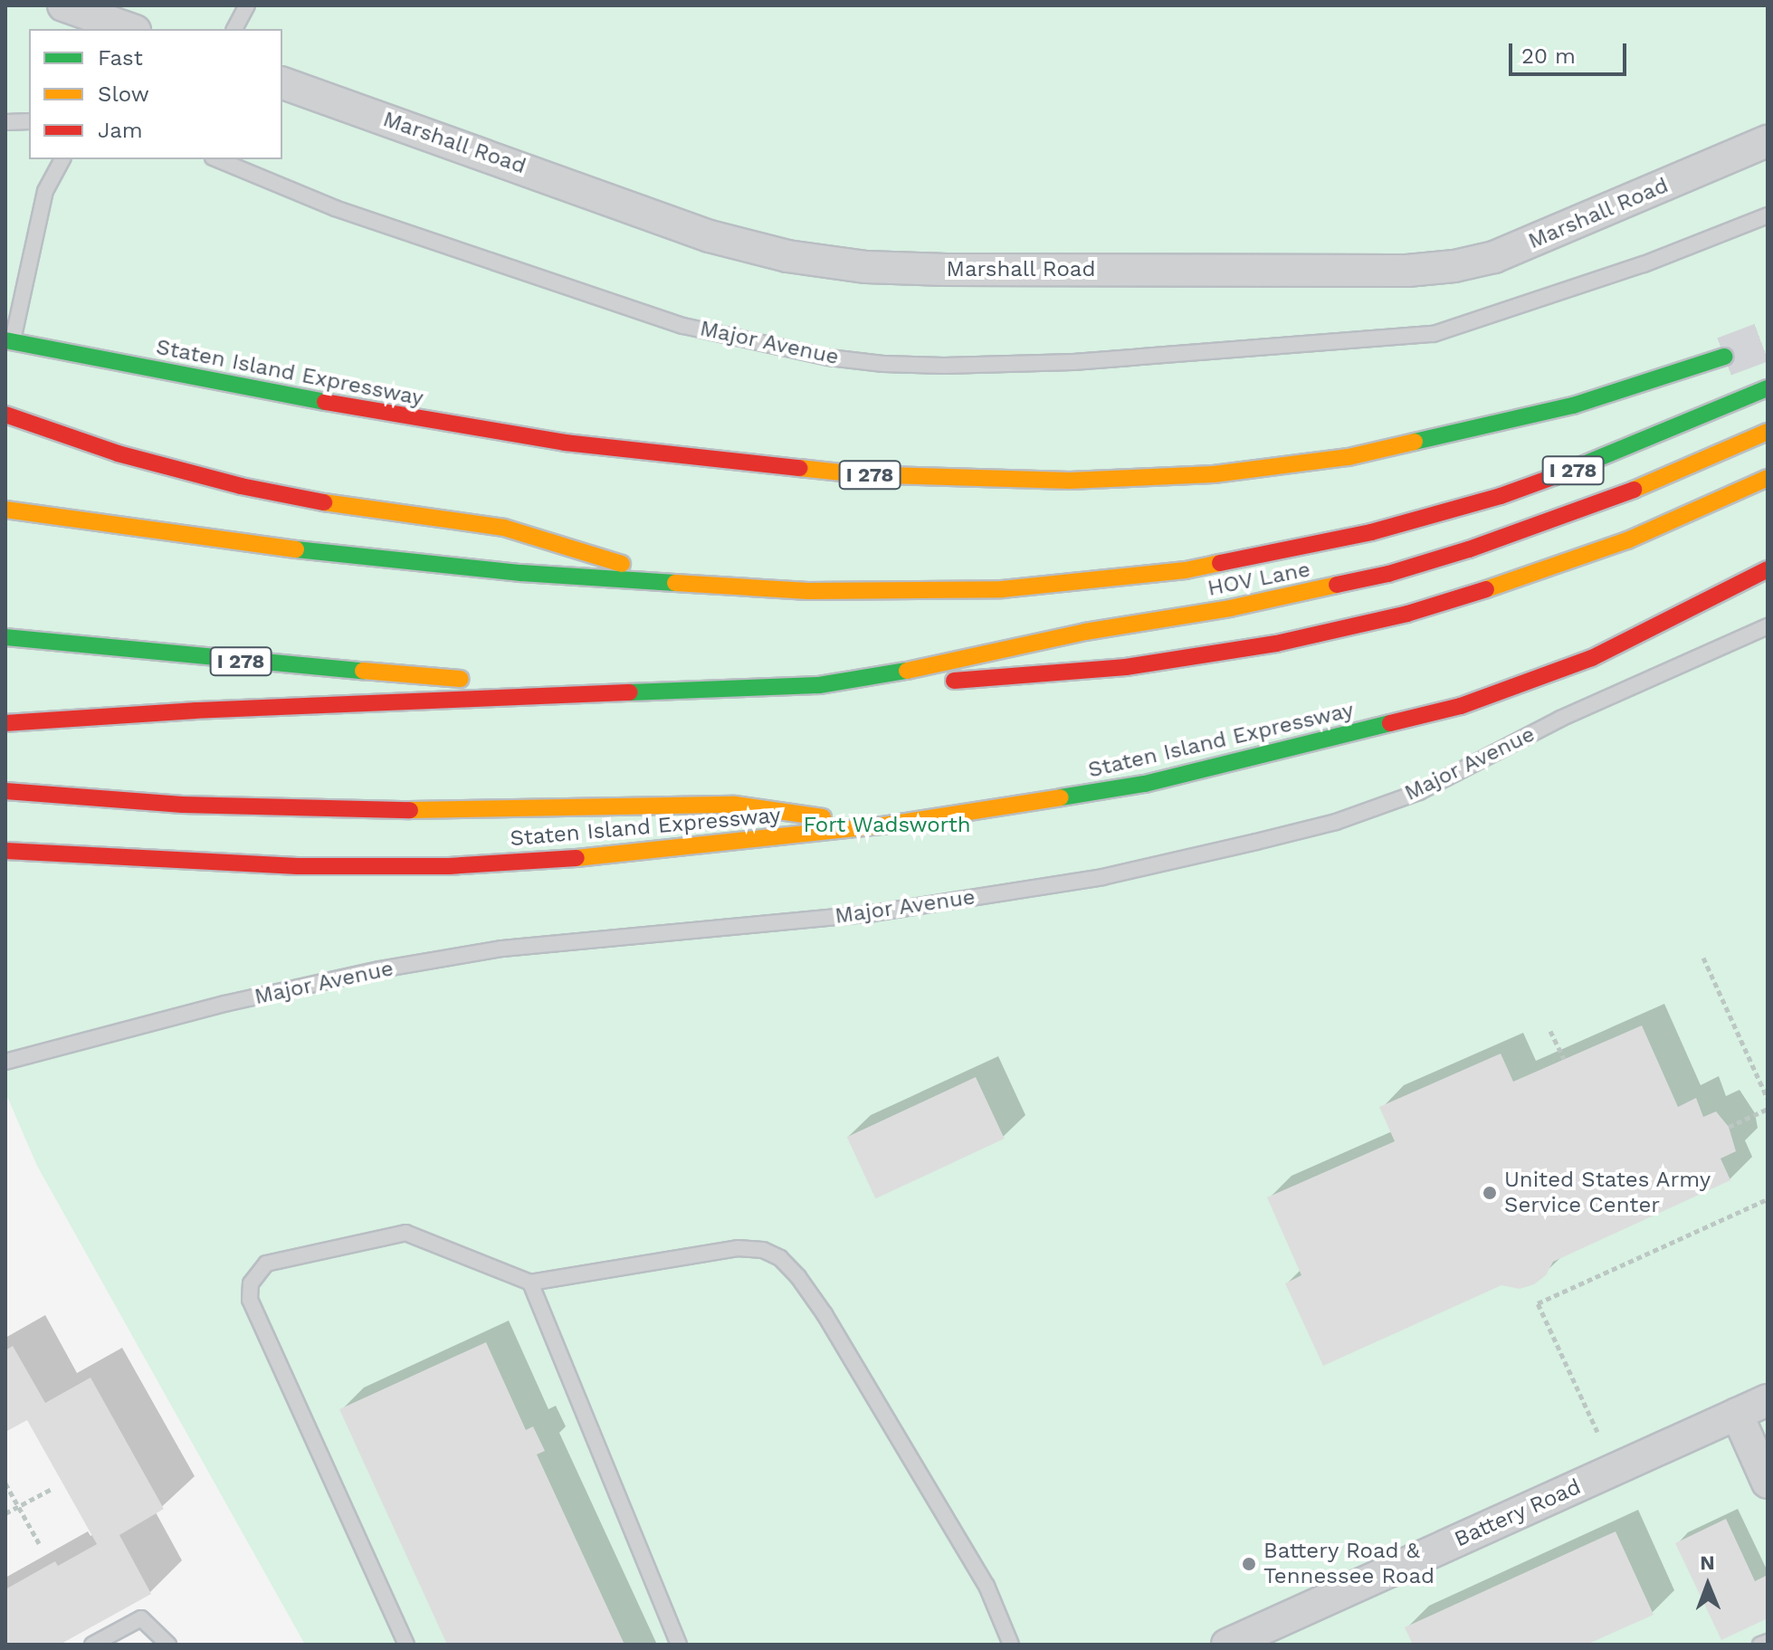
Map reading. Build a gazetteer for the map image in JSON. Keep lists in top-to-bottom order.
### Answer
{
  "streets": {
    "highway": ["Staten Island Expressway", "I 278", "HOV Lane"],
    "street": ["Marshall Road", "Battery Road"],
    "lane": ["Major Avenue"]
  },
  "parks": ["Fort Wadsworth"],
  "places": ["United States Army Service Center", "Battery Road & Tennessee Road"],
  "legend": ["Fast", "Slow", "Jam"],
  "scale_bar": "20 m",
  "north": "top"
}
